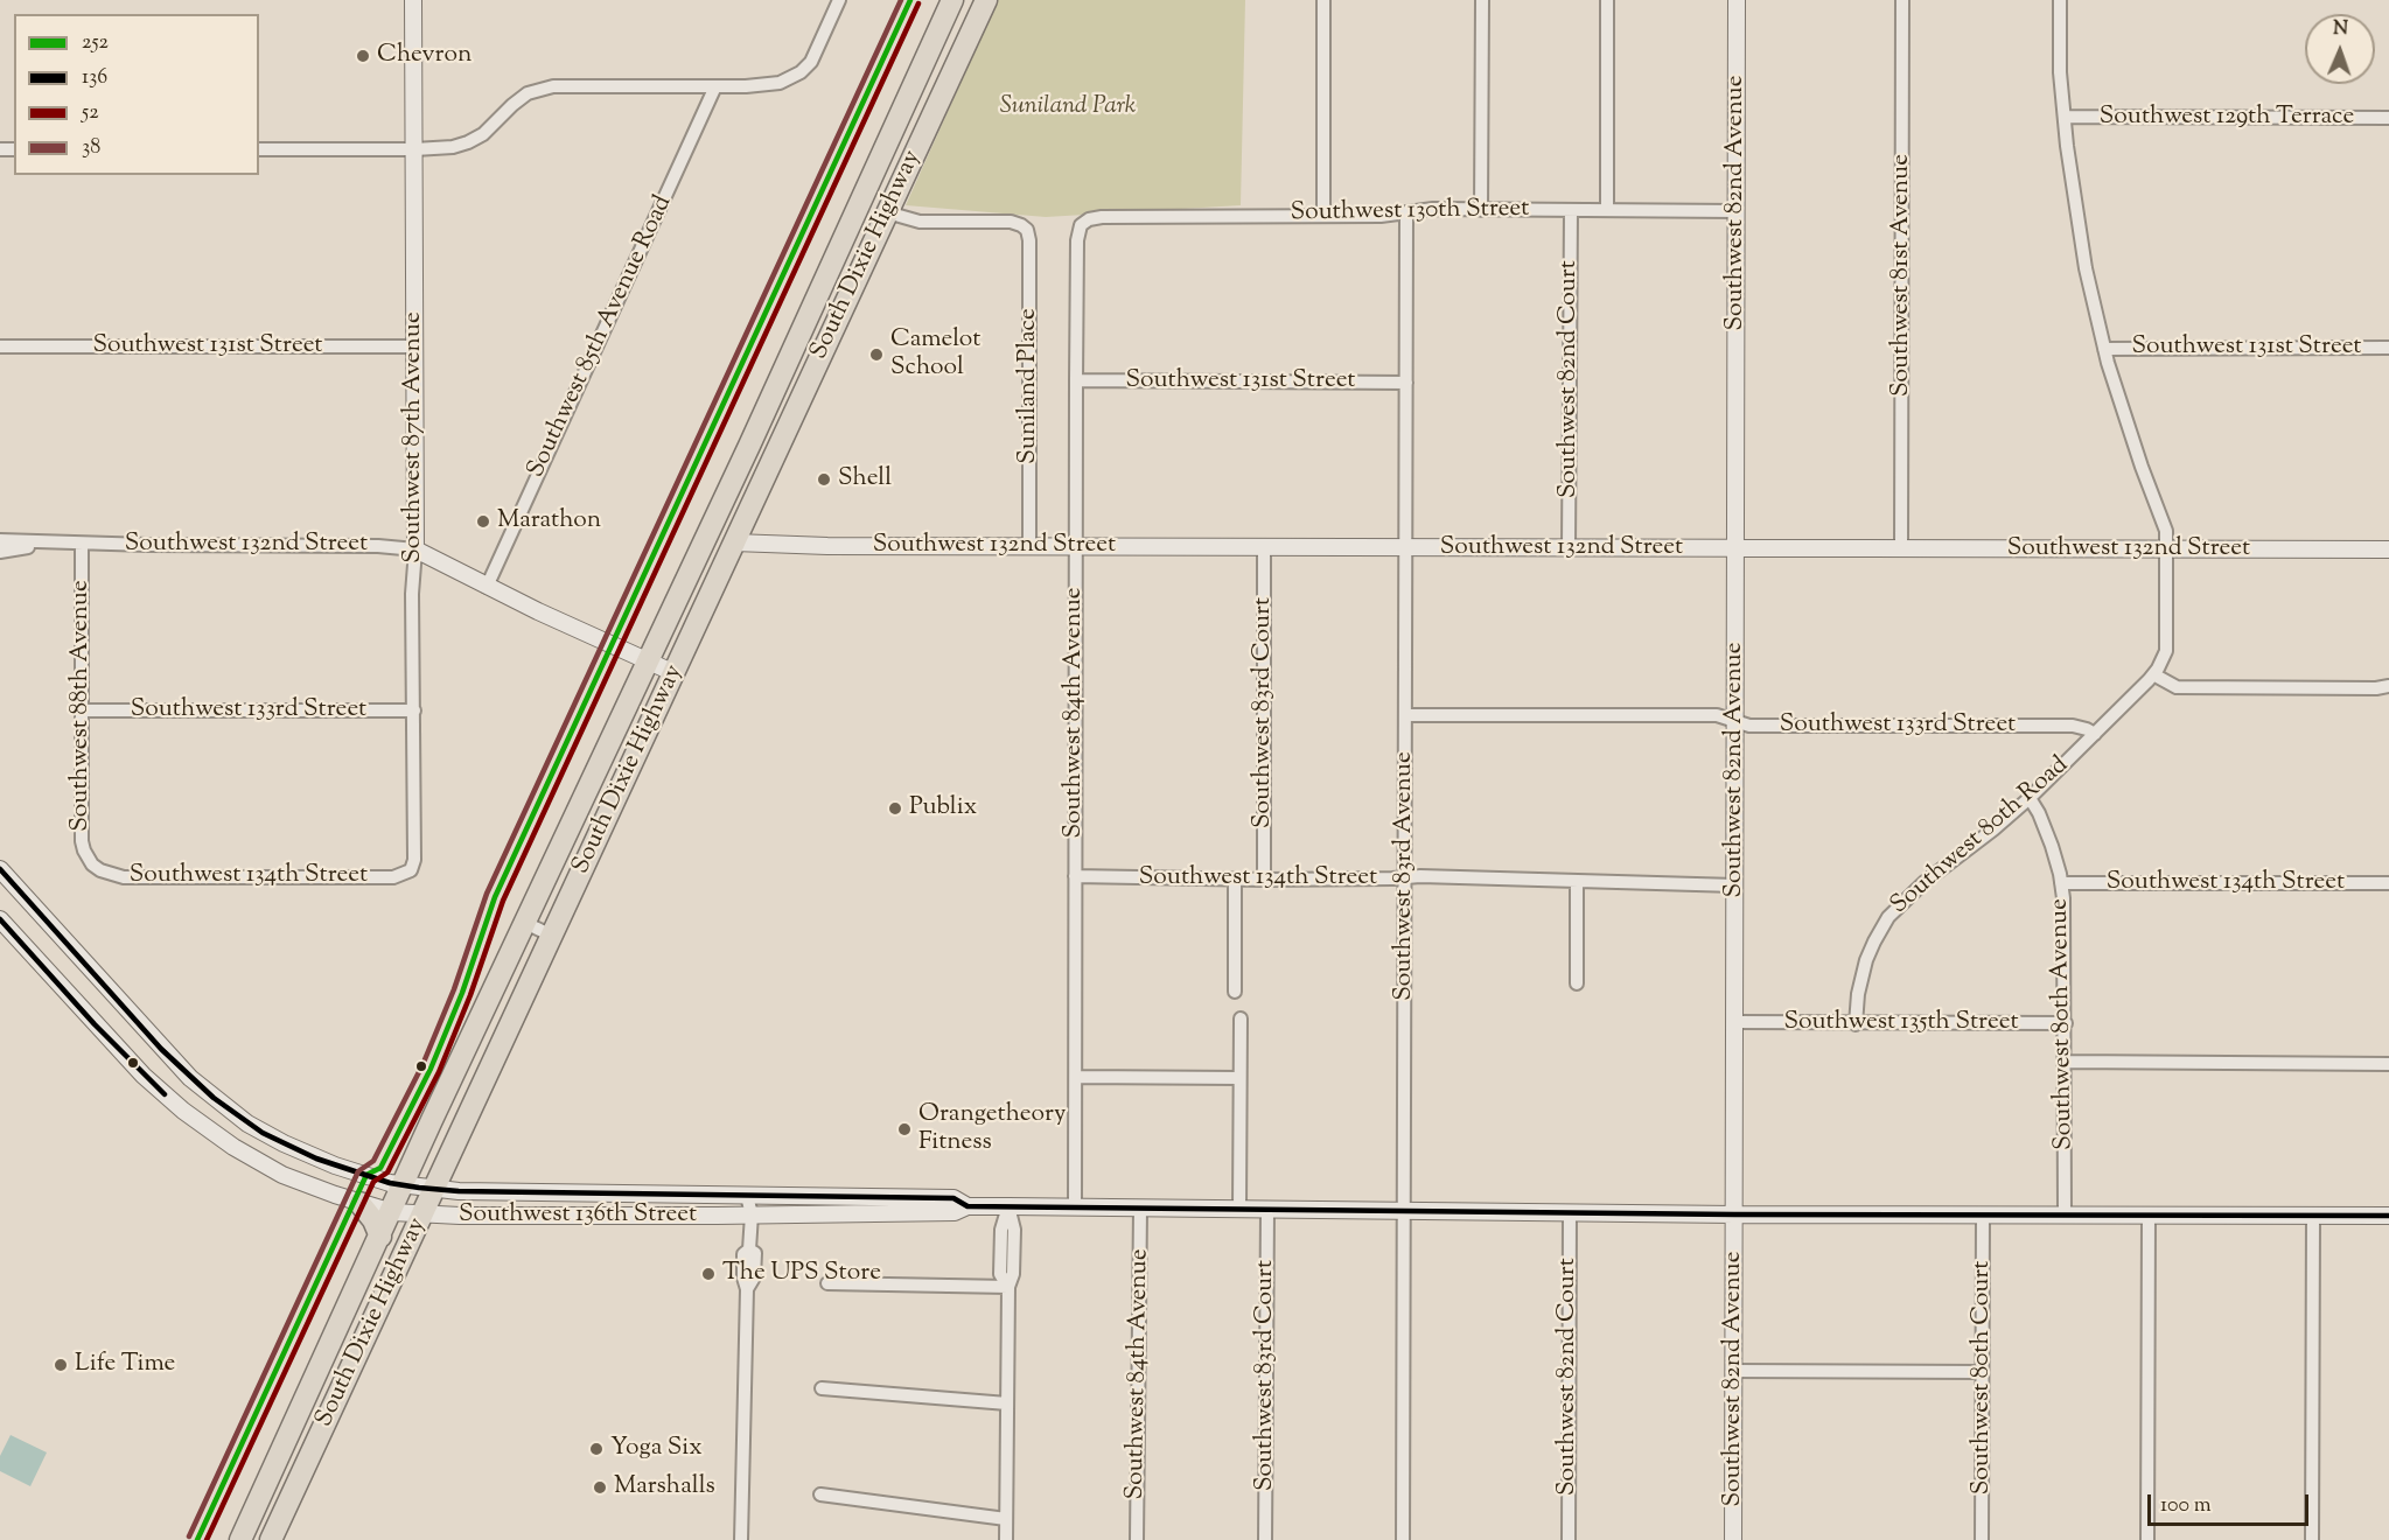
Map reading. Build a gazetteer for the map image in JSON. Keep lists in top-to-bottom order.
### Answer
{
  "streets": {
    "highway": ["South Dixie Highway"],
    "street": [
      "Southwest 129th Terrace",
      "Southwest 82nd Avenue",
      "Southwest 130th Street",
      "Southwest 81st Avenue",
      "Southwest 85th Avenue Road",
      "Southwest 131st Street",
      "Southwest 82nd Court",
      "Suniland Place",
      "Southwest 87th Avenue",
      "Southwest 132nd Street",
      "Southwest 88th Avenue",
      "Southwest 133rd Street",
      "Southwest 84th Avenue",
      "Southwest 83rd Court",
      "Southwest 80th Road",
      "Southwest 134th Street",
      "Southwest 83rd Avenue",
      "Southwest 135th Street",
      "Southwest 80th Avenue",
      "Southwest 136th Street",
      "Southwest 80th Court"
    ]
  },
  "crossings": [
    ["Southwest 82nd Avenue", "Southwest 130th Street"],
    ["Southwest 82nd Avenue", "Southwest 132nd Street"],
    ["Southwest 82nd Avenue", "Southwest 133rd Street"],
    ["Southwest 82nd Avenue", "Southwest 134th Street"],
    ["Southwest 82nd Avenue", "Southwest 135th Street"],
    ["Southwest 82nd Avenue", "Southwest 136th Street"],
    ["Southwest 130th Street", "Southwest 82nd Court"],
    ["Southwest 130th Street", "Southwest 84th Avenue"],
    ["Southwest 130th Street", "Southwest 83rd Avenue"],
    ["South Dixie Highway", "Suniland Place"],
    ["South Dixie Highway", "Southwest 132nd Street"],
    ["South Dixie Highway", "Southwest 136th Street"],
    ["Southwest 81st Avenue", "Southwest 132nd Street"],
    ["Southwest 85th Avenue Road", "Southwest 132nd Street"],
    ["Southwest 131st Street", "Southwest 87th Avenue"],
    ["Southwest 131st Street", "Southwest 84th Avenue"],
    ["Southwest 131st Street", "Southwest 83rd Avenue"],
    ["Southwest 82nd Court", "Southwest 132nd Street"],
    ["Southwest 82nd Court", "Southwest 136th Street"],
    ["Suniland Place", "Southwest 132nd Street"],
    ["Southwest 87th Avenue", "Southwest 132nd Street"],
    ["Southwest 87th Avenue", "Southwest 133rd Street"],
    ["Southwest 87th Avenue", "Southwest 134th Street"],
    ["Southwest 132nd Street", "Southwest 88th Avenue"],
    ["Southwest 132nd Street", "Southwest 84th Avenue"],
    ["Southwest 132nd Street", "Southwest 83rd Court"],
    ["Southwest 132nd Street", "Southwest 83rd Avenue"],
    ["Southwest 88th Avenue", "Southwest 133rd Street"],
    ["Southwest 88th Avenue", "Southwest 134th Street"],
    ["Southwest 133rd Street", "Southwest 80th Road"],
    ["Southwest 133rd Street", "Southwest 83rd Avenue"],
    ["Southwest 84th Avenue", "Southwest 134th Street"],
    ["Southwest 84th Avenue", "Southwest 136th Street"],
    ["Southwest 83rd Court", "Southwest 134th Street"],
    ["Southwest 83rd Court", "Southwest 136th Street"],
    ["Southwest 80th Road", "Southwest 135th Street"],
    ["Southwest 80th Road", "Southwest 80th Avenue"],
    ["Southwest 134th Street", "Southwest 83rd Avenue"],
    ["Southwest 134th Street", "Southwest 80th Avenue"],
    ["Southwest 83rd Avenue", "Southwest 136th Street"],
    ["Southwest 135th Street", "Southwest 80th Avenue"],
    ["Southwest 80th Avenue", "Southwest 136th Street"],
    ["Southwest 136th Street", "Southwest 80th Court"]
  ],
  "parks": ["Suniland Park"],
  "places": [
    "Chevron",
    "Camelot School",
    "Shell",
    "Marathon",
    "Publix",
    "Orangetheory Fitness",
    "The UPS Store",
    "Life Time",
    "Yoga Six",
    "Marshalls"
  ],
  "lines": [
    "transit line 252",
    "transit line 38",
    "transit line 52",
    "transit line 136"
  ],
  "legend": [
    "252",
    "136",
    "52",
    "38"
  ],
  "scale_bar": "100 m",
  "north": "top"
}
